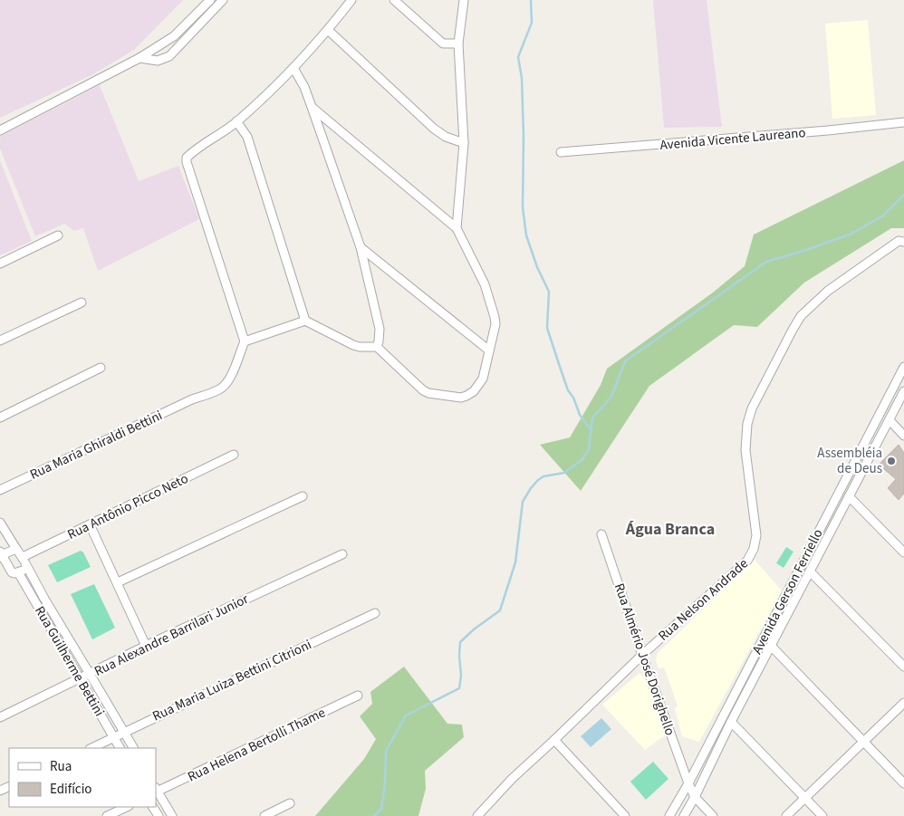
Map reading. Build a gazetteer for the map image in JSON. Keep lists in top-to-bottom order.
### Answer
{
  "streets": {
    "street": [
      "Avenida Vicente Laureano",
      "Rua Maria Ghiraldi Bettini",
      "Rua Antônio Picco Neto",
      "Avenida Gerson Ferriello",
      "Rua Nelson Andrade",
      "Rua Alexandre Barrilari Junior",
      "Rua Almério José Dorighello",
      "Rua Guilherme Bettini",
      "Rua Maria Luiza Bettini Citrioni",
      "Rua Helena Bertolli Thame"
    ]
  },
  "crossings": [
    ["Rua Antônio Picco Neto", "Rua Guilherme Bettini"],
    ["Avenida Gerson Ferriello", "Rua Almério José Dorighello"],
    ["Rua Nelson Andrade", "Rua Almério José Dorighello"],
    ["Rua Alexandre Barrilari Junior", "Rua Guilherme Bettini"],
    ["Rua Guilherme Bettini", "Rua Maria Luiza Bettini Citrioni"]
  ],
  "districts": ["Água Branca"],
  "places": ["Assembléia de Deus"],
  "legend": ["Rua", "Edifício"]
}
